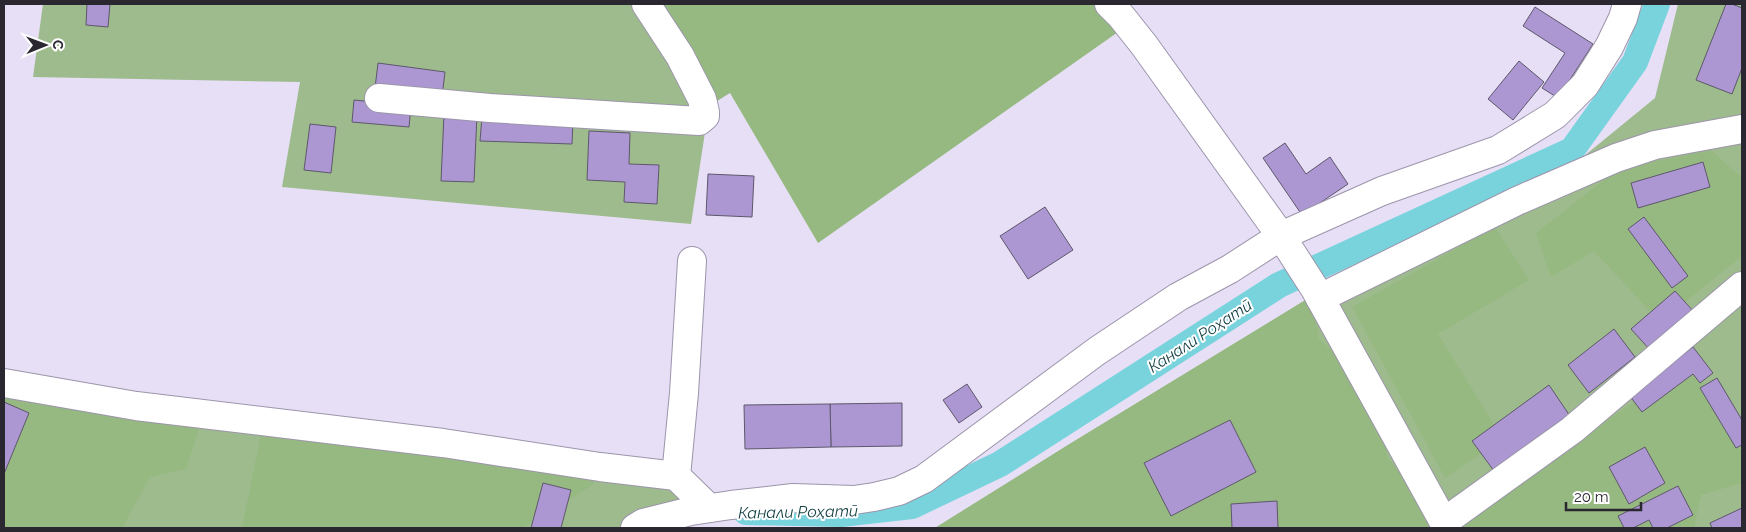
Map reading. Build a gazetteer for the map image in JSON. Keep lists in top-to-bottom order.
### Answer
{
  "water": ["Канали Роҳатӣ"],
  "scale_bar": "20 m",
  "north": "right"
}
